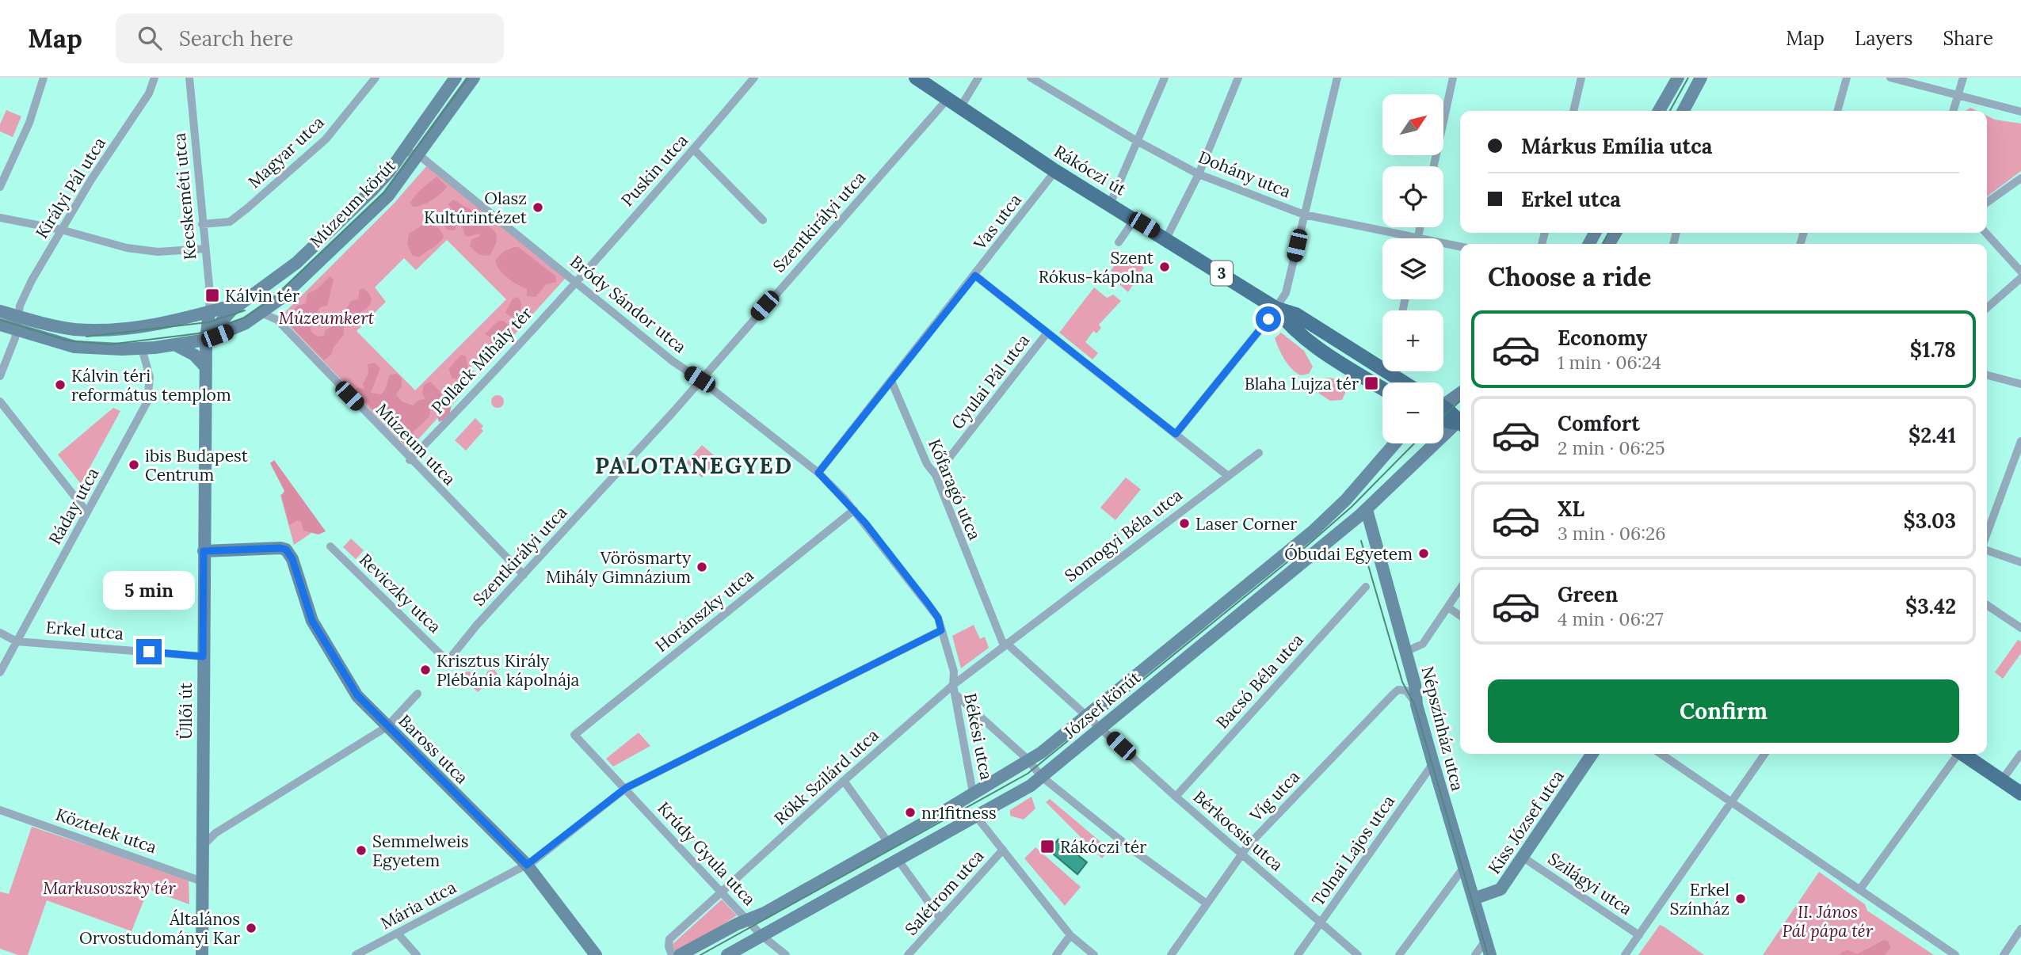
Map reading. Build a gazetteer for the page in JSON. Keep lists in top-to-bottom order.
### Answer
{
  "streets": {
    "main road": [
      "Rákóczi út",
      "Múzeum körút",
      "3",
      "József körút",
      "Üllői út",
      "Népszínház utca",
      "Baross utca",
      "Kiss József utca"
    ],
    "street": [
      "Magyar utca",
      "Puskin utca",
      "Dohány utca",
      "Királyi Pál utca",
      "Kecskeméti utca",
      "Szentkirályi utca",
      "Vas utca",
      "Bródy Sándor utca",
      "Pollack Mihály tér",
      "Gyulai Pál utca",
      "Múzeum utca",
      "Kőfaragó utca",
      "Ráday utca",
      "Somogyi Béla utca",
      "Reviczky utca",
      "Horánszky utca",
      "Erkel utca",
      "Bacsó Béla utca",
      "Békési utca",
      "Rökk Szilárd utca",
      "Víg utca",
      "Köztelek utca",
      "Bérkocsis utca",
      "Tolnai Lajos utca",
      "Krúdy Gyula utca",
      "Szilágyi utca",
      "Salétrom utca",
      "Mária utca"
    ]
  },
  "crossings": [
    ["Magyar utca", "Kecskeméti utca"],
    ["Puskin utca", "Bródy Sándor utca"],
    ["Puskin utca", "Pollack Mihály tér"],
    ["Rákóczi út", "Szentkirályi utca"],
    ["Rákóczi út", "Vas utca"],
    ["Múzeum körút", "Bródy Sándor utca"],
    ["Múzeum körút", "Múzeum utca"],
    ["Szentkirályi utca", "Bródy Sándor utca"],
    ["Szentkirályi utca", "Múzeum utca"],
    ["Szentkirályi utca", "Reviczky utca"],
    ["Vas utca", "Bródy Sándor utca"],
    ["Vas utca", "Kőfaragó utca"],
    ["Bródy Sándor utca", "Pollack Mihály tér"],
    ["Bródy Sándor utca", "Horánszky utca"],
    ["Bródy Sándor utca", "Békési utca"],
    ["Pollack Mihály tér", "Múzeum utca"],
    ["Gyulai Pál utca", "Kőfaragó utca"],
    ["Kőfaragó utca", "Somogyi Béla utca"],
    ["Kőfaragó utca", "Bérkocsis utca"],
    ["Ráday utca", "Erkel utca"],
    ["Somogyi Béla utca", "Békési utca"],
    ["Somogyi Béla utca", "Rökk Szilárd utca"],
    ["Somogyi Béla utca", "Bérkocsis utca"],
    ["Horánszky utca", "Krúdy Gyula utca"],
    ["Erkel utca", "Üllői út"],
    ["Bacsó Béla utca", "Bérkocsis utca"],
    ["József körút", "Népszínház utca"],
    ["József körút", "Békési utca"],
    ["József körút", "Bérkocsis utca"],
    ["József körút", "Krúdy Gyula utca"],
    ["Üllői út", "Baross utca"],
    ["Üllői út", "Köztelek utca"],
    ["Népszínház utca", "Víg utca"],
    ["Népszínház utca", "Kiss József utca"],
    ["Népszínház utca", "Tolnai Lajos utca"],
    ["Békési utca", "Rökk Szilárd utca"],
    ["Baross utca", "Mária utca"],
    ["Rökk Szilárd utca", "Krúdy Gyula utca"],
    ["Víg utca", "Bérkocsis utca"],
    ["Kiss József utca", "Szilágyi utca"],
    ["Bérkocsis utca", "Tolnai Lajos utca"],
    ["Krúdy Gyula utca", "Mária utca"]
  ],
  "districts": ["PALOTANEGYED"],
  "parks": ["Múzeumkert", "Markusovszky tér", "II. János Pál pápa tér"],
  "places": {
    "other": [
      "Olasz Kultúrintézet",
      "Szent Rókus-kápolna",
      "Kálvin téri református templom",
      "ibis Budapest Centrum",
      "Laser Corner",
      "Óbudai Egyetem",
      "Vörösmarty Mihály Gimnázium",
      "Krisztus Király Plébánia kápolnája",
      "nr1fitness",
      "Semmelweis Egyetem",
      "Erkel Színház",
      "Általános Orvostudományi Kar"
    ],
    "transit": ["Kálvin tér", "Blaha Lujza tér", "Rákóczi tér"]
  },
  "north": "top right",
  "page": {
    "header": "Map",
    "search": "Search here",
    "nav": ["Map", "Layers", "Share"],
    "map_buttons": ["+", "−"],
    "banner": ["Márkus Emília utca", "Erkel utca"],
    "heading": "Choose a ride",
    "list": [
      {
        "name": "Economy",
        "note": "1 min · 06:24",
        "value": "$1.78"
      },
      {
        "name": "Comfort",
        "note": "2 min · 06:25",
        "value": "$2.41"
      },
      {
        "name": "XL",
        "note": "3 min · 06:26",
        "value": "$3.03"
      },
      {
        "name": "Green",
        "note": "4 min · 06:27",
        "value": "$3.42"
      }
    ],
    "bubble": "5 min",
    "buttons": "Confirm"
  }
}
